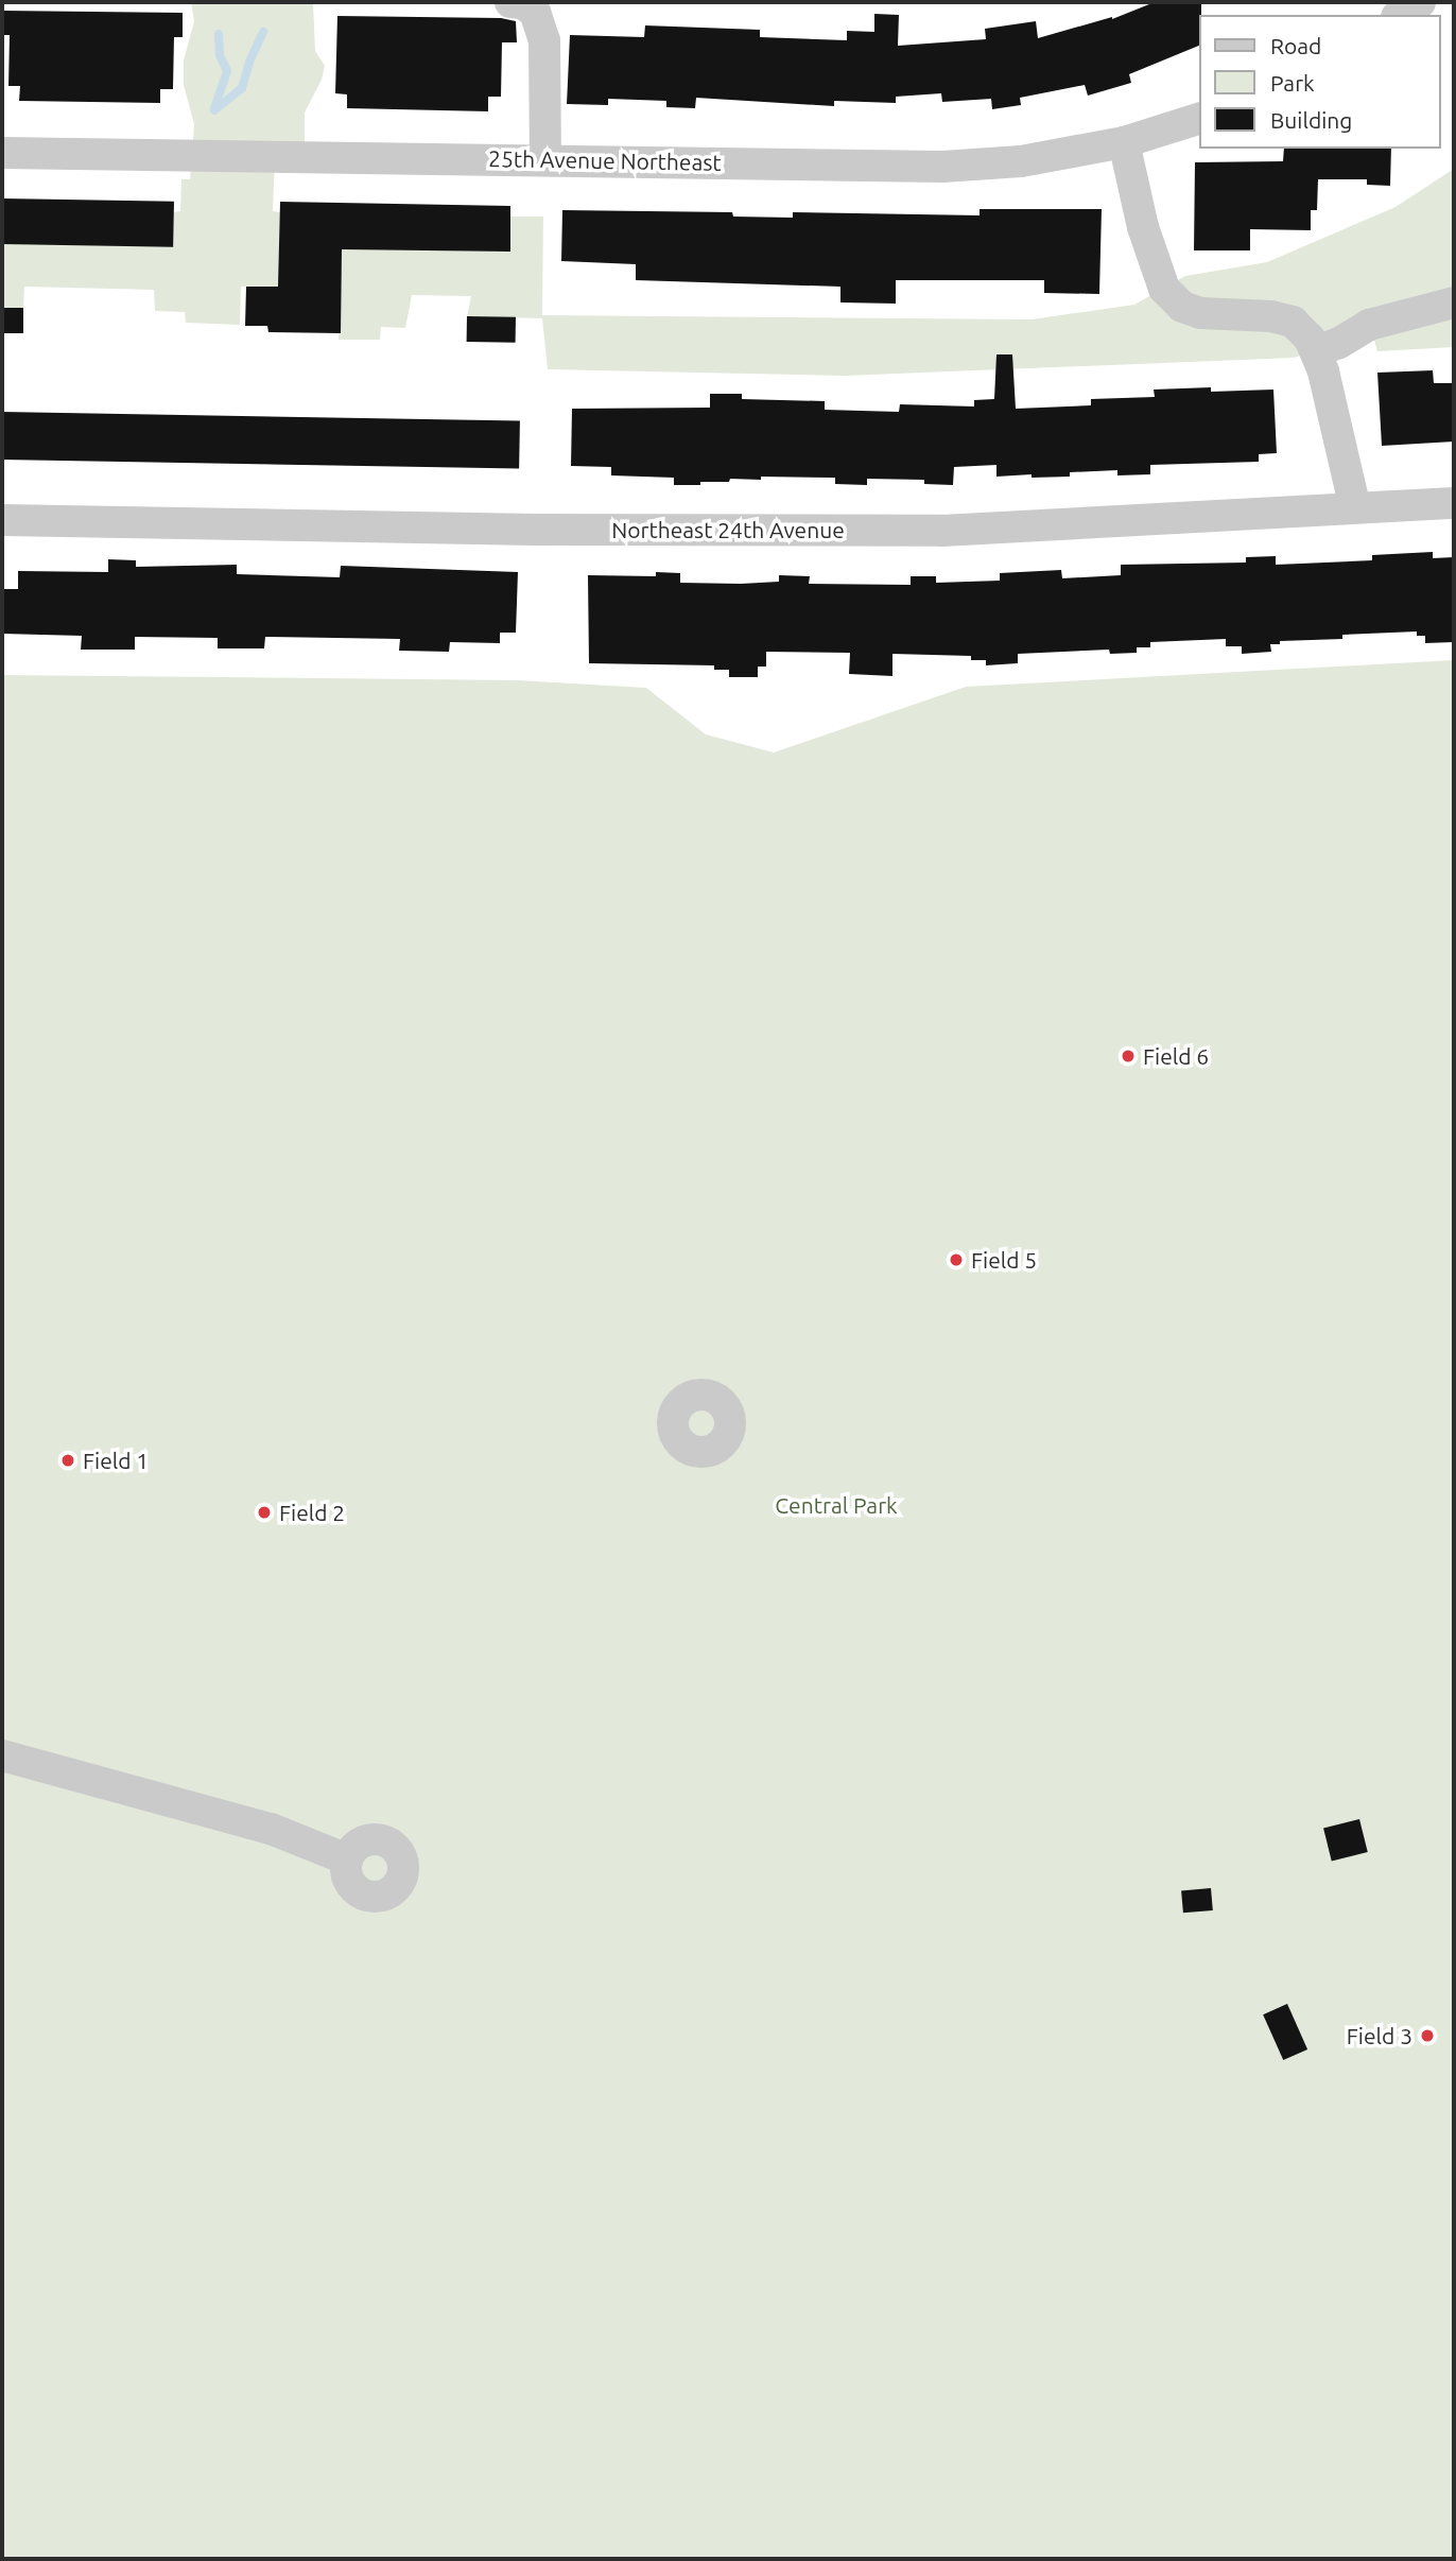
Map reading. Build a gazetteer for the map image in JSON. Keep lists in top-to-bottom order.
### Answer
{
  "streets": {
    "street": ["25th Avenue Northeast", "Northeast 24th Avenue"]
  },
  "parks": ["Central Park"],
  "places": [
    "Field 6",
    "Field 5",
    "Field 1",
    "Field 2",
    "Field 3"
  ],
  "legend": ["Road", "Park", "Building"]
}
